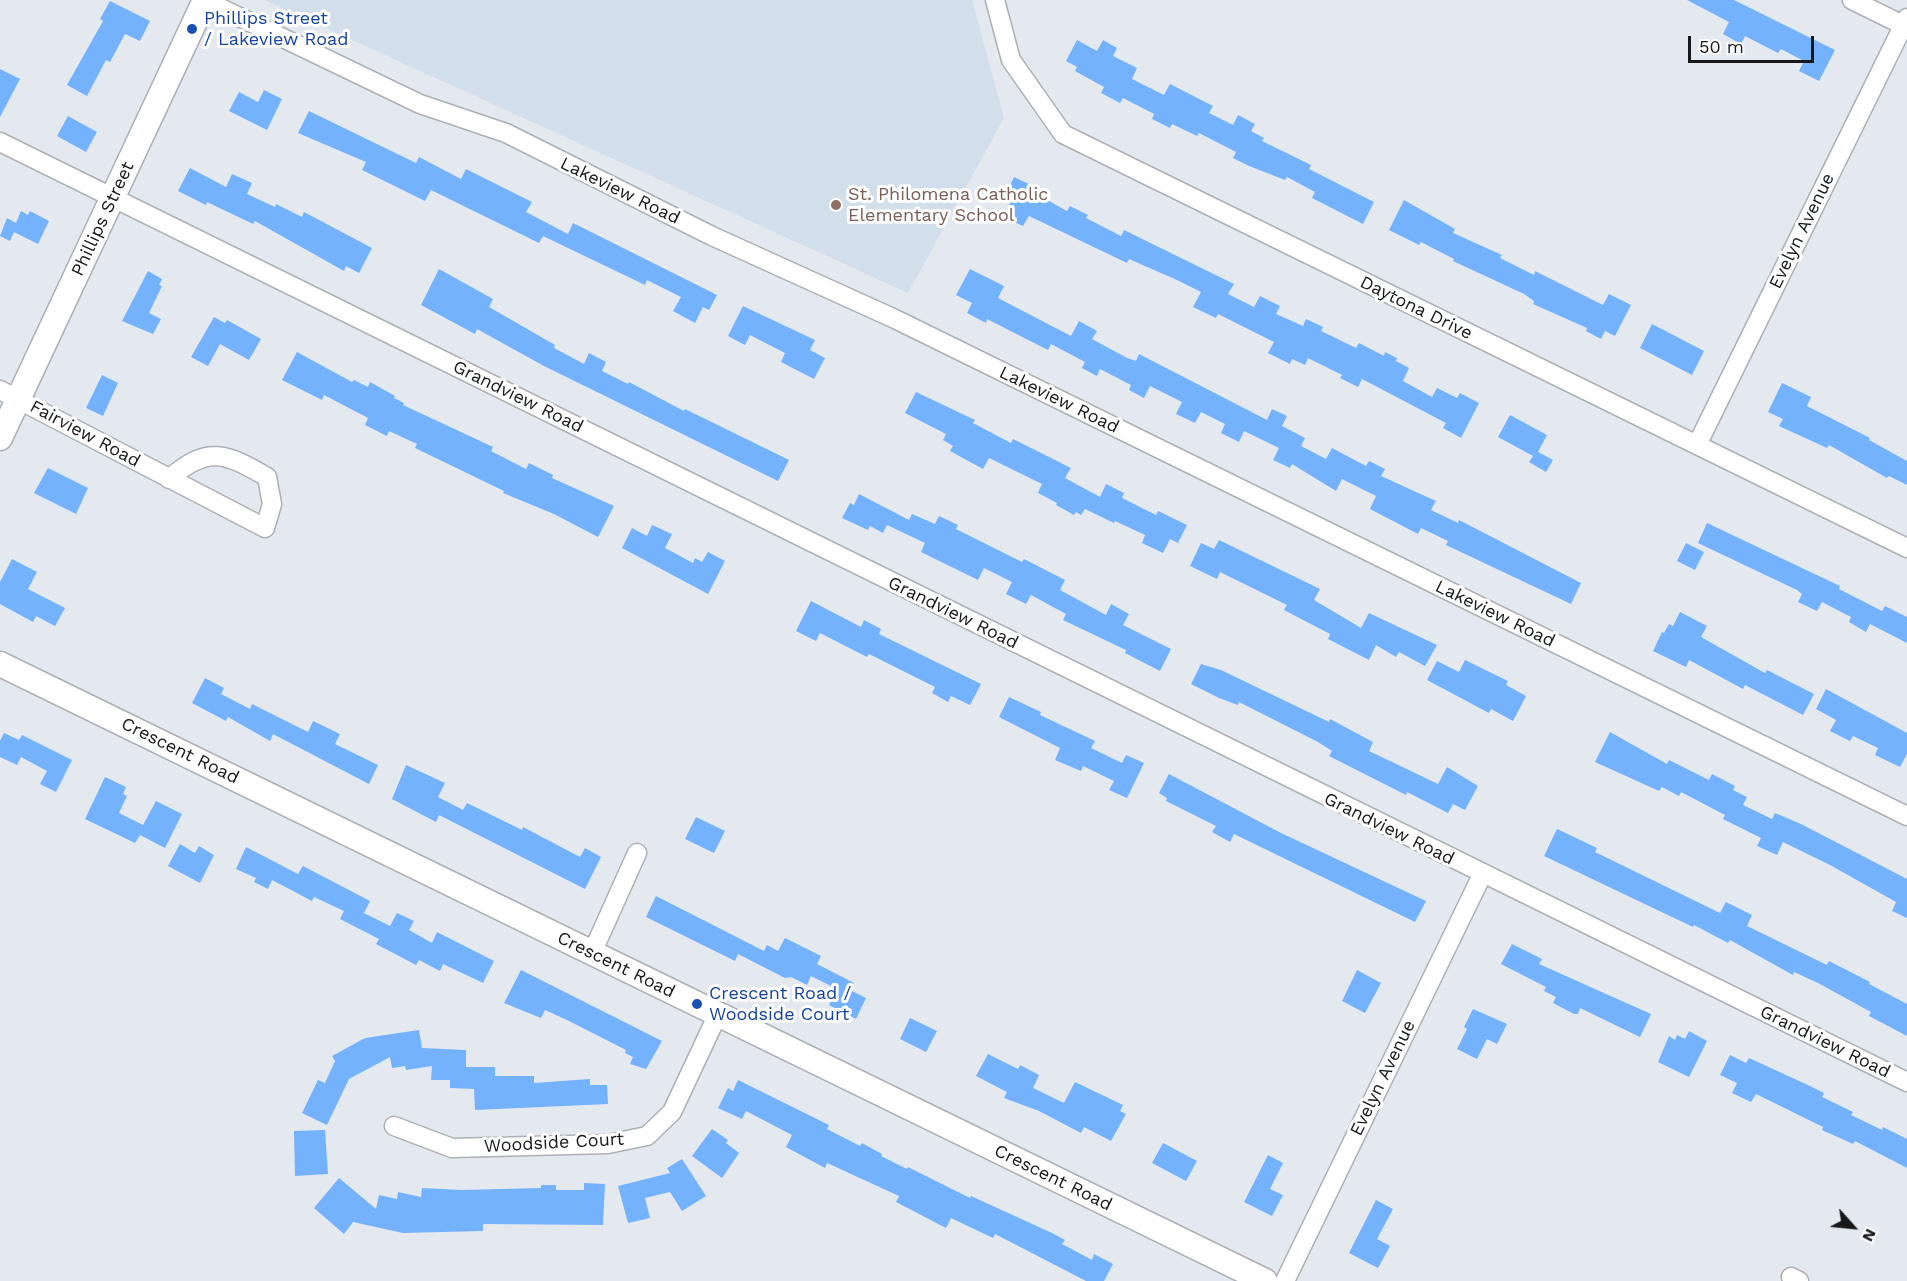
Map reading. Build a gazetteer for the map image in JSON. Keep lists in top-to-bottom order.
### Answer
{
  "streets": {
    "street": [
      "Lakeview Road",
      "Phillips Street",
      "Evelyn Avenue",
      "Daytona Drive",
      "Grandview Road",
      "Fairview Road",
      "Crescent Road",
      "Woodside Court"
    ]
  },
  "crossings": [
    ["Lakeview Road", "Phillips Street"],
    ["Phillips Street", "Grandview Road"],
    ["Phillips Street", "Fairview Road"],
    ["Evelyn Avenue", "Daytona Drive"],
    ["Evelyn Avenue", "Grandview Road"],
    ["Crescent Road", "Woodside Court"]
  ],
  "places": ["Phillips Street / Lakeview Road", "St. Philomena Catholic Elementary School", "Crescent Road / Woodside Court"],
  "scale_bar": "50 m",
  "north": "bottom right"
}
